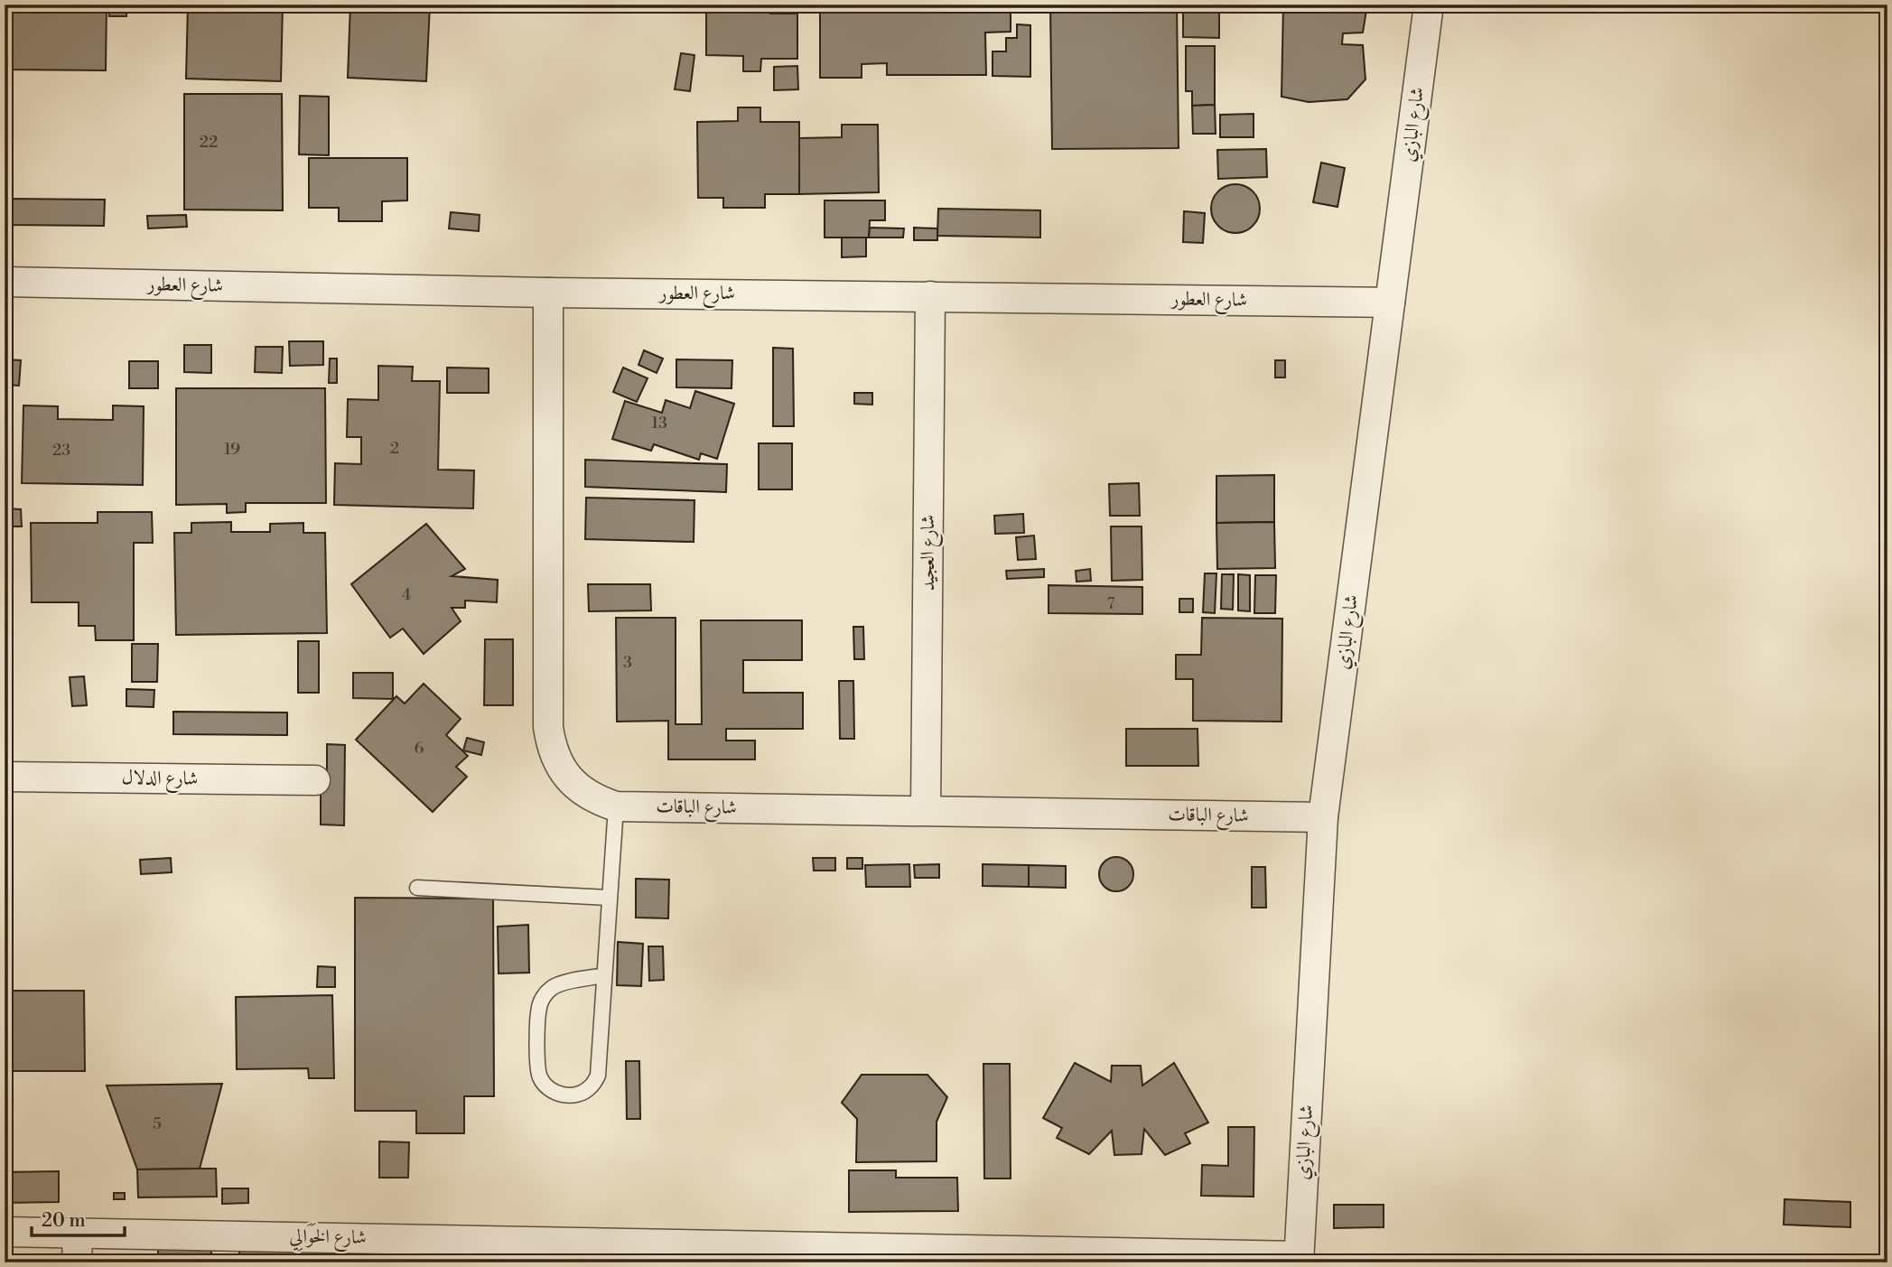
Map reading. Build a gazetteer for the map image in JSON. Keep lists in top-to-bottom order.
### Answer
{
  "streets": {
    "street": [
      "شارع البازي",
      "شارع العطور",
      "شارع العجيد",
      "شارع الدلال",
      "شارع الباقات",
      "شارع الخَوَالِي"
    ]
  },
  "crossings": [
    ["شارع البازي", "شارع العطور"],
    ["شارع البازي", "شارع الباقات"],
    ["شارع البازي", "شارع الخَوَالِي"],
    ["شارع العطور", "شارع العجيد"],
    ["شارع العطور", "شارع الباقات"],
    ["شارع العجيد", "شارع الباقات"]
  ],
  "house_numbers": [
    "22",
    "13",
    "2",
    "19",
    "23",
    "4",
    "7",
    "3",
    "6",
    "5"
  ],
  "scale_bar": "20 m"
}
